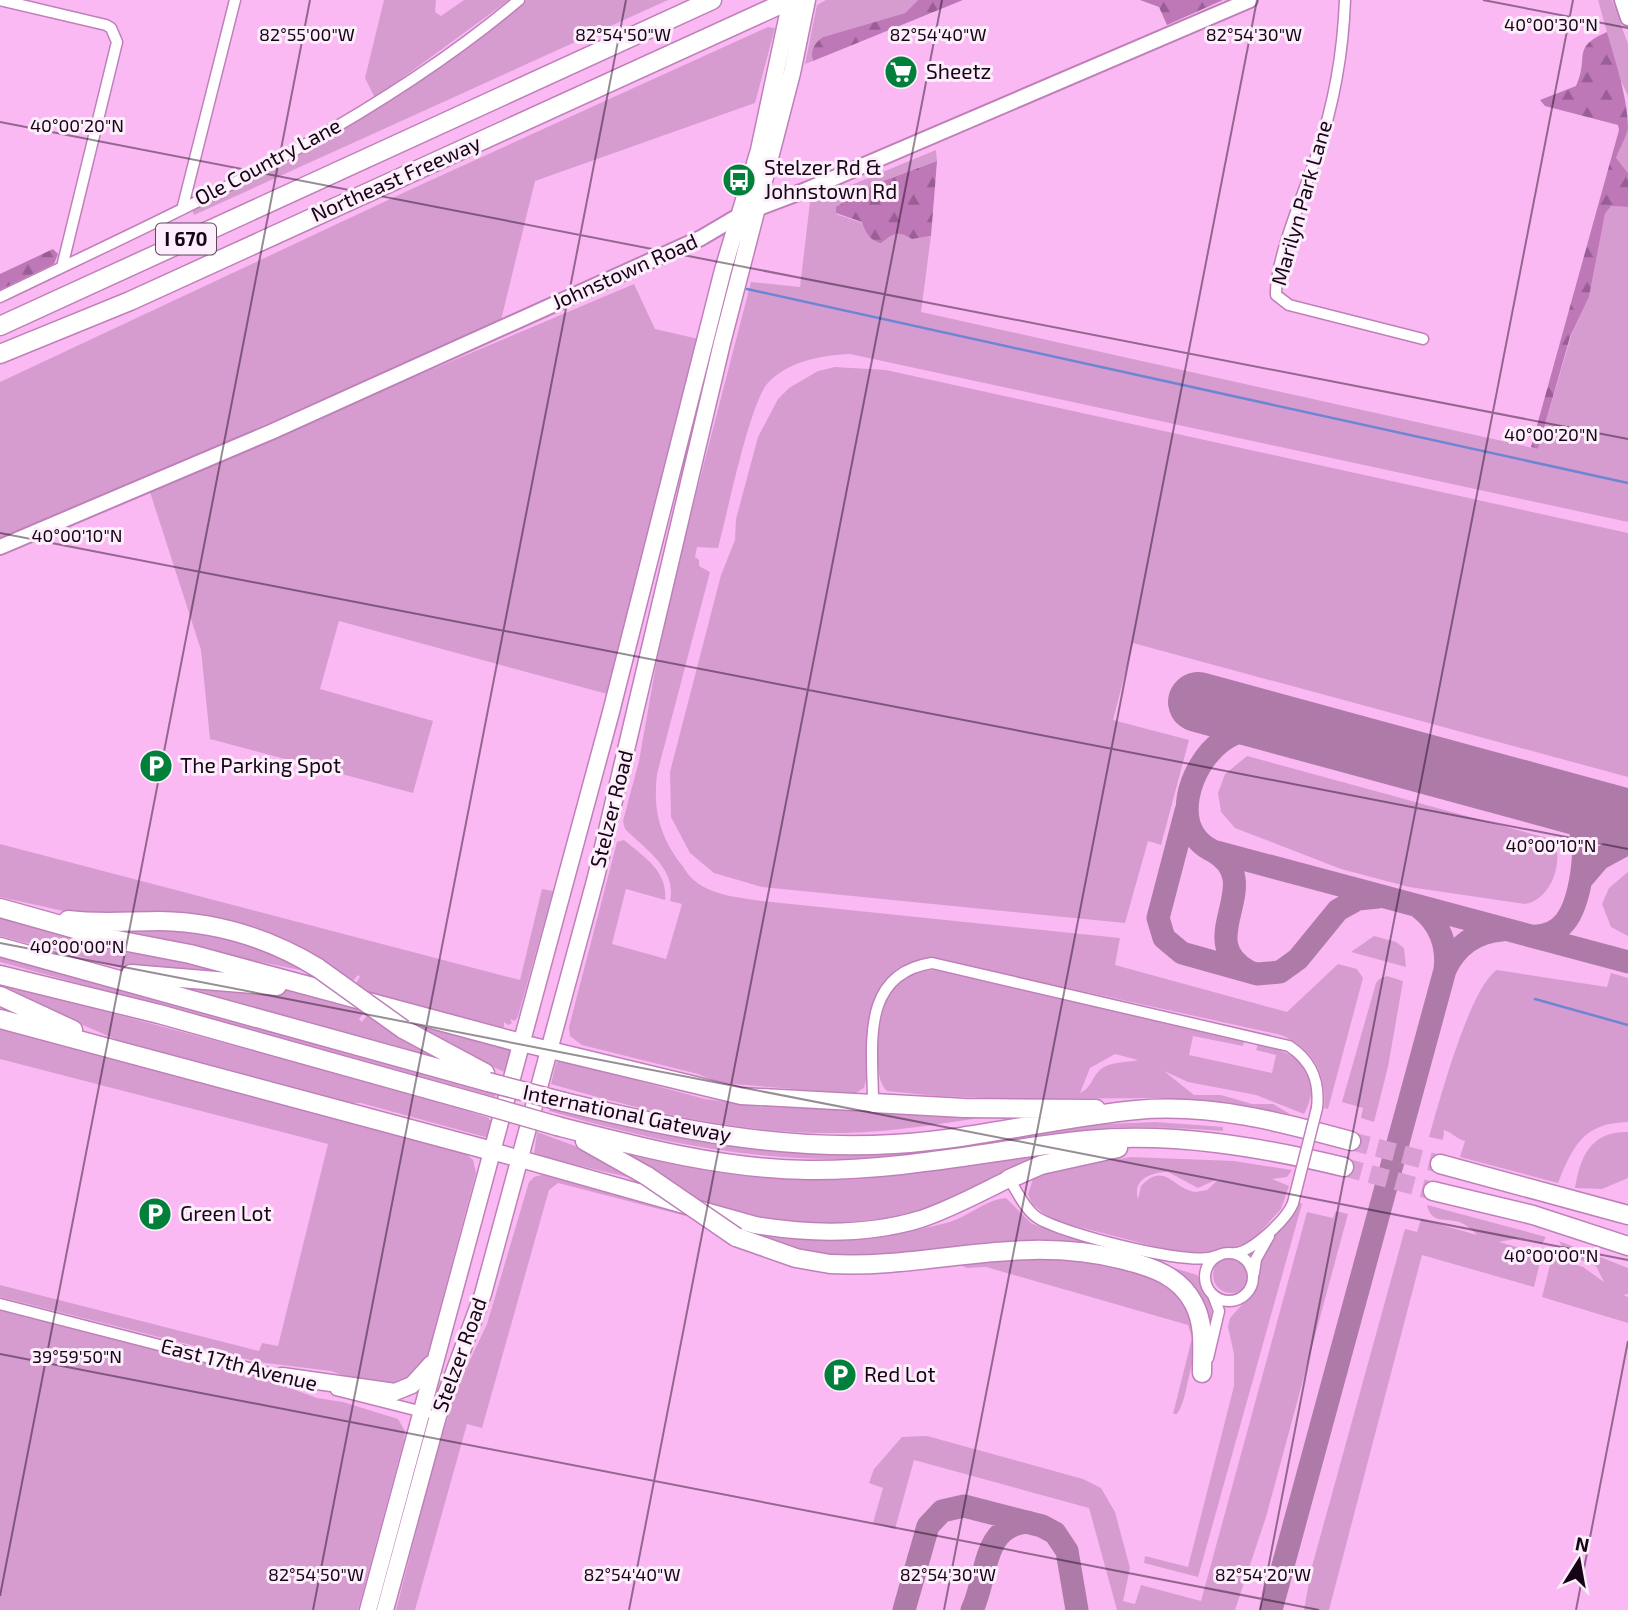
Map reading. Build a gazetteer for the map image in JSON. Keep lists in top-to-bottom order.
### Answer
{
  "streets": {
    "highway": ["Northeast Freeway", "I 670", "International Gateway"],
    "main road": ["Johnstown Road", "Stelzer Road"],
    "street": ["Ole Country Lane", "Marilyn Park Lane", "East 17th Avenue"]
  },
  "crossings": [
    ["Northeast Freeway", "Stelzer Road"],
    ["Johnstown Road", "Stelzer Road"],
    ["Stelzer Road", "East 17th Avenue"]
  ],
  "places": {
    "supermarket": ["Sheetz"],
    "bus stop": ["Stelzer Rd & Johnstown Rd"],
    "parking": ["The Parking Spot", "Green Lot", "Red Lot"]
  },
  "north": "top",
  "coordinates": [
    "40°00'30\"N",
    "82°55'00\"W",
    "82°54'50\"W",
    "82°54'40\"W",
    "82°54'30\"W",
    "40°00'20\"N",
    "40°00'10\"N",
    "40°00'00\"N",
    "39°59'50\"N",
    "82°54'20\"W"
  ]
}
